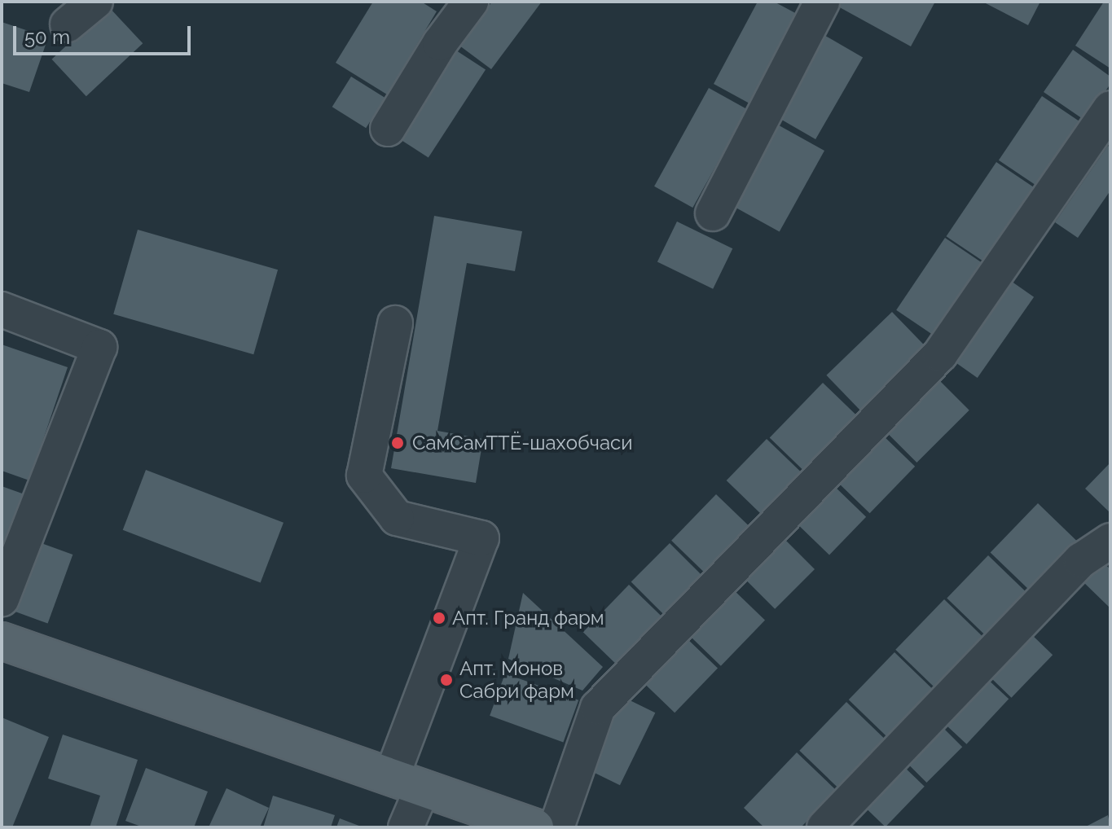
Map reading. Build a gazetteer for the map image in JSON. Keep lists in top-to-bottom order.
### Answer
{
  "places": ["СамСамТТЁ-шахобчаси", "Апт. Гранд фарм", "Апт. Монов Сабри фарм"],
  "scale_bar": "50 m"
}
